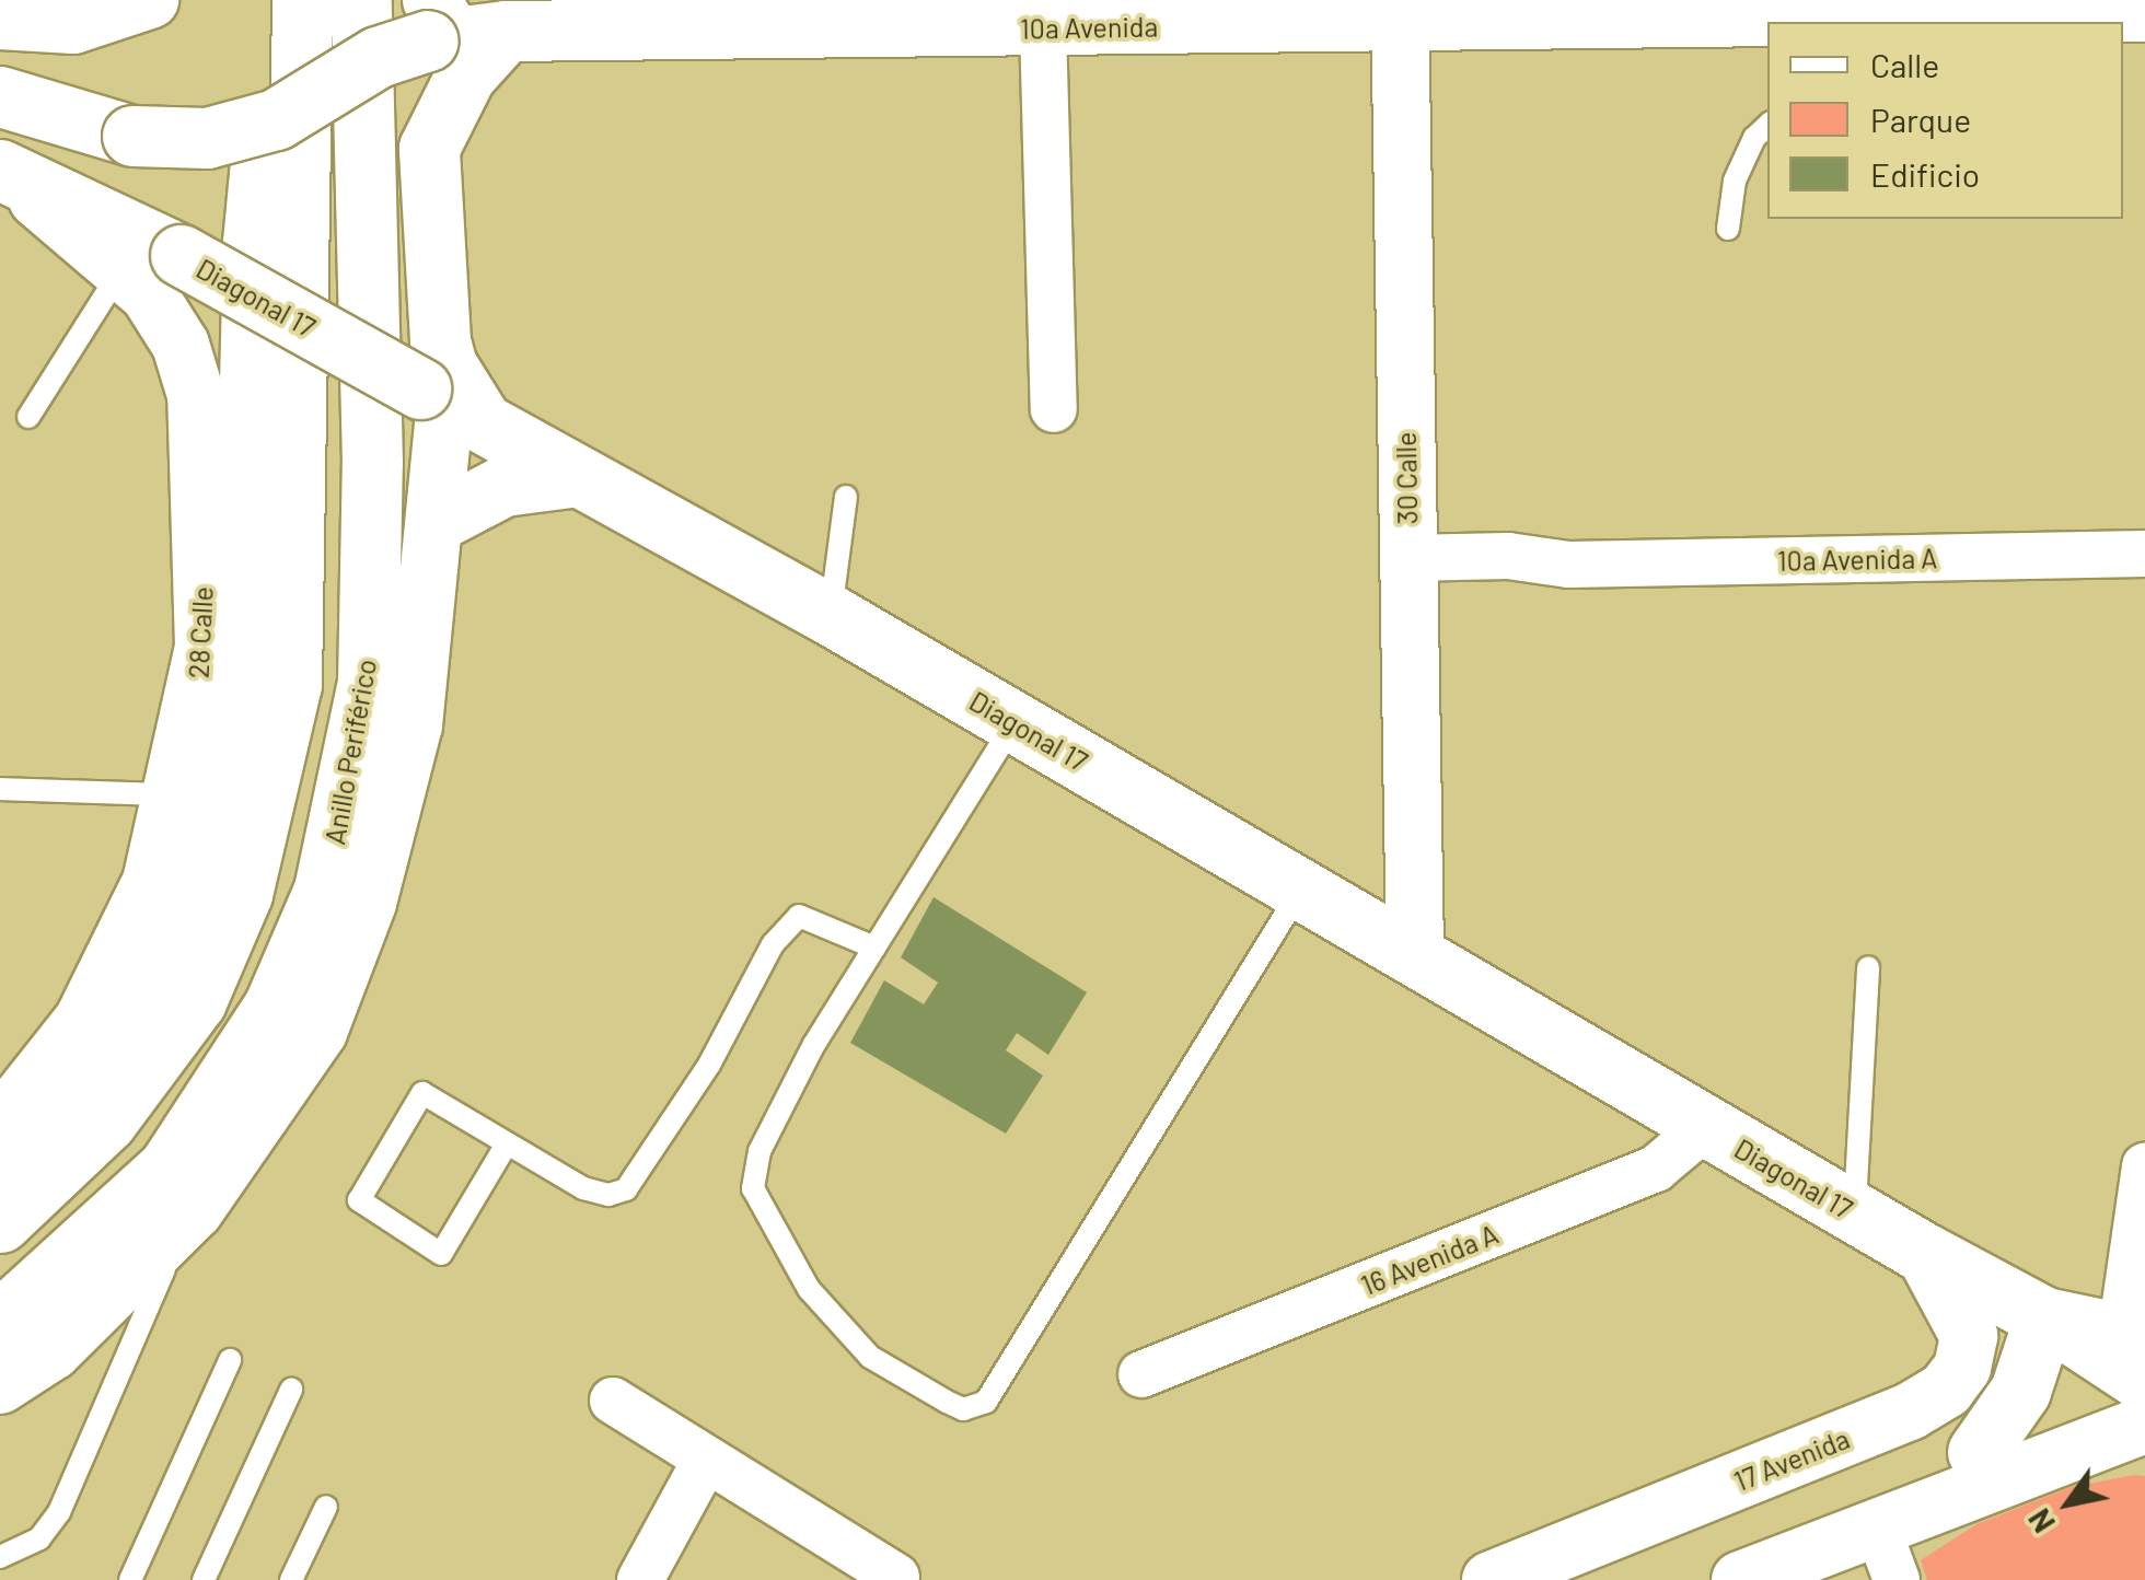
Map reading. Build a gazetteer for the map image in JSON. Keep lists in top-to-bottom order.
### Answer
{
  "streets": {
    "main road": ["10a Avenida", "Diagonal 17", "Anillo Periférico"],
    "street": [
      "30 Calle",
      "10a Avenida A",
      "28 Calle",
      "16 Avenida A",
      "17 Avenida"
    ]
  },
  "crossings": [
    ["10a Avenida", "30 Calle"],
    ["Diagonal 17", "30 Calle"],
    ["Diagonal 17", "28 Calle"],
    ["Diagonal 17", "Anillo Periférico"],
    ["Diagonal 17", "16 Avenida A"],
    ["Diagonal 17", "17 Avenida"],
    ["30 Calle", "10a Avenida A"]
  ],
  "legend": ["Calle", "Parque", "Edificio"],
  "north": "bottom left"
}
